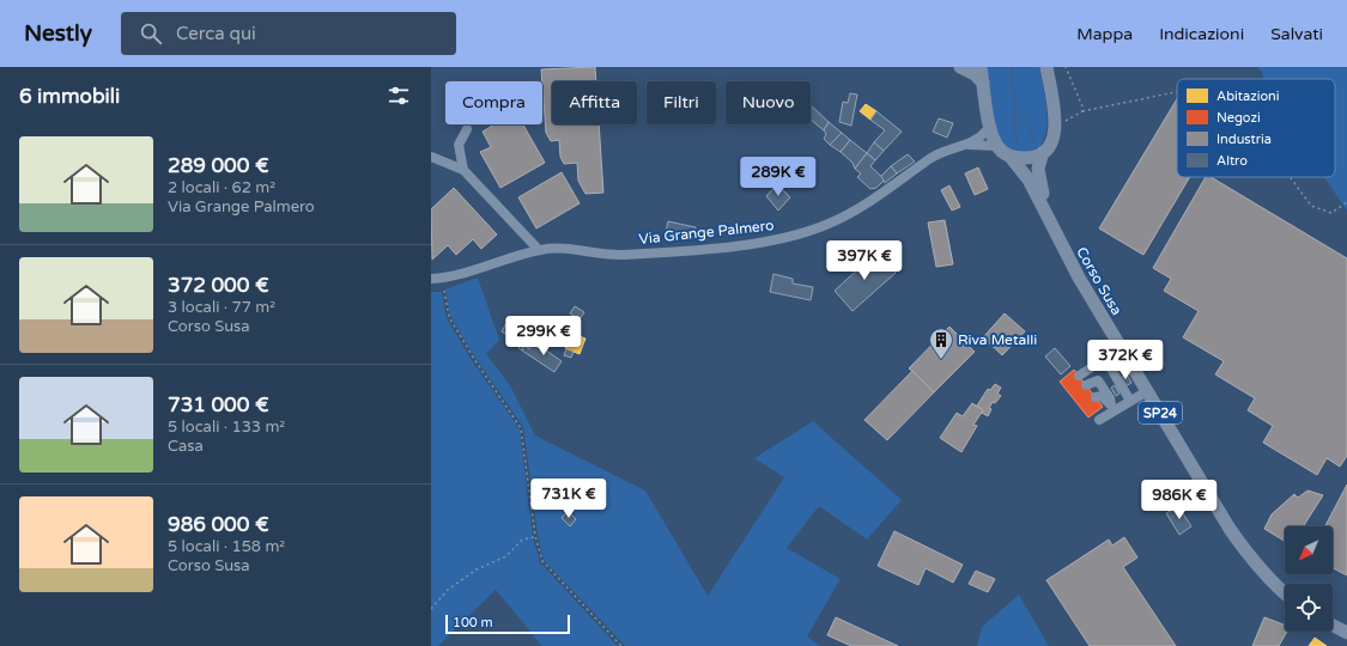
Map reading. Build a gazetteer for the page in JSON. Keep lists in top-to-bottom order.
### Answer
{
  "streets": {
    "main road": ["Corso Susa", "SP24"],
    "street": ["Via Grange Palmero"]
  },
  "crossings": [
    ["Via Grange Palmero", "SP24"],
    ["Corso Susa", "SP24"]
  ],
  "places": {
    "building": ["Riva Metalli"]
  },
  "legend": [
    "Abitazioni",
    "Negozi",
    "Industria",
    "Altro"
  ],
  "scale_bar": "100 m",
  "north": "bottom left",
  "page": {
    "header": "Nestly",
    "search": "Cerca qui",
    "nav": ["Mappa", "Indicazioni", "Salvati"],
    "heading": "6 immobili",
    "chip": [
      "Compra",
      "Affitta",
      "Filtri",
      "Nuovo"
    ],
    "list": [
      {
        "name": "289 000 €",
        "note": "2 locali · 62 m² · Via Grange Palmero"
      },
      {
        "name": "372 000 €",
        "note": "3 locali · 77 m² · Corso Susa"
      },
      {
        "name": "731 000 €",
        "note": "5 locali · 133 m² · Casa"
      },
      {
        "name": "986 000 €",
        "note": "5 locali · 158 m² · Corso Susa"
      }
    ],
    "price": [
      "289K €",
      "397K €",
      "299K €",
      "372K €",
      "731K €",
      "986K €"
    ],
    "scale": "100 m"
  }
}
